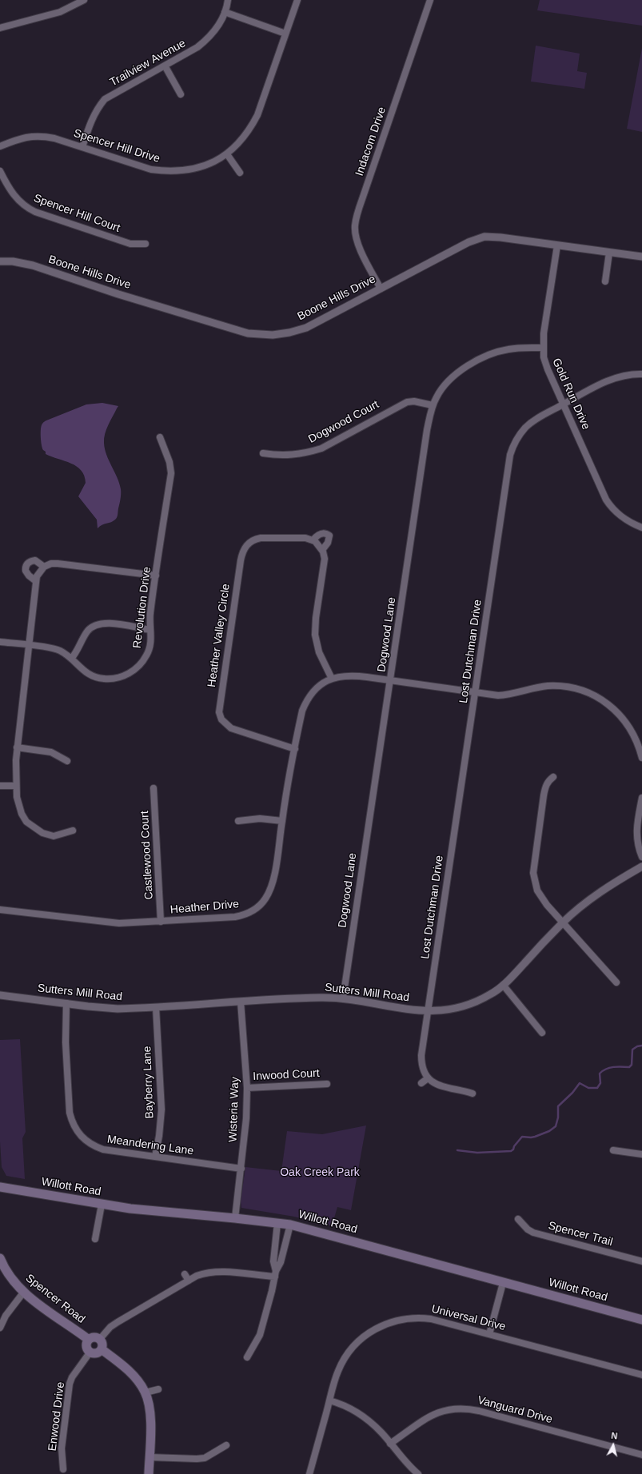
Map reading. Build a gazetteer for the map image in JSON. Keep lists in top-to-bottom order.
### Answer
{
  "streets": {
    "main road": ["Willott Road", "Spencer Road"],
    "street": [
      "Trailview Avenue",
      "Indacom Drive",
      "Spencer Hill Drive",
      "Spencer Hill Court",
      "Boone Hills Drive",
      "Gold Run Drive",
      "Dogwood Court",
      "Revolution Drive",
      "Dogwood Lane",
      "Heather Valley Circle",
      "Lost Dutchman Drive",
      "Castlewood Court",
      "Heather Drive",
      "Sutters Mill Road",
      "Inwood Court",
      "Bayberry Lane",
      "Wisteria Way",
      "Meandering Lane",
      "Spencer Trail",
      "Universal Drive",
      "Vanguard Drive",
      "Enwood Drive"
    ]
  },
  "crossings": [
    ["Trailview Avenue", "Spencer Hill Drive"],
    ["Indacom Drive", "Boone Hills Drive"],
    ["Boone Hills Drive", "Gold Run Drive"],
    ["Gold Run Drive", "Dogwood Lane"],
    ["Gold Run Drive", "Lost Dutchman Drive"],
    ["Dogwood Court", "Dogwood Lane"],
    ["Dogwood Lane", "Sutters Mill Road"],
    ["Heather Valley Circle", "Heather Drive"],
    ["Lost Dutchman Drive", "Sutters Mill Road"],
    ["Castlewood Court", "Heather Drive"],
    ["Sutters Mill Road", "Bayberry Lane"],
    ["Sutters Mill Road", "Wisteria Way"],
    ["Sutters Mill Road", "Meandering Lane"],
    ["Inwood Court", "Wisteria Way"],
    ["Bayberry Lane", "Meandering Lane"],
    ["Wisteria Way", "Meandering Lane"],
    ["Wisteria Way", "Willott Road"],
    ["Spencer Road", "Enwood Drive"]
  ],
  "parks": ["Oak Creek Park"],
  "north": "top"
}
